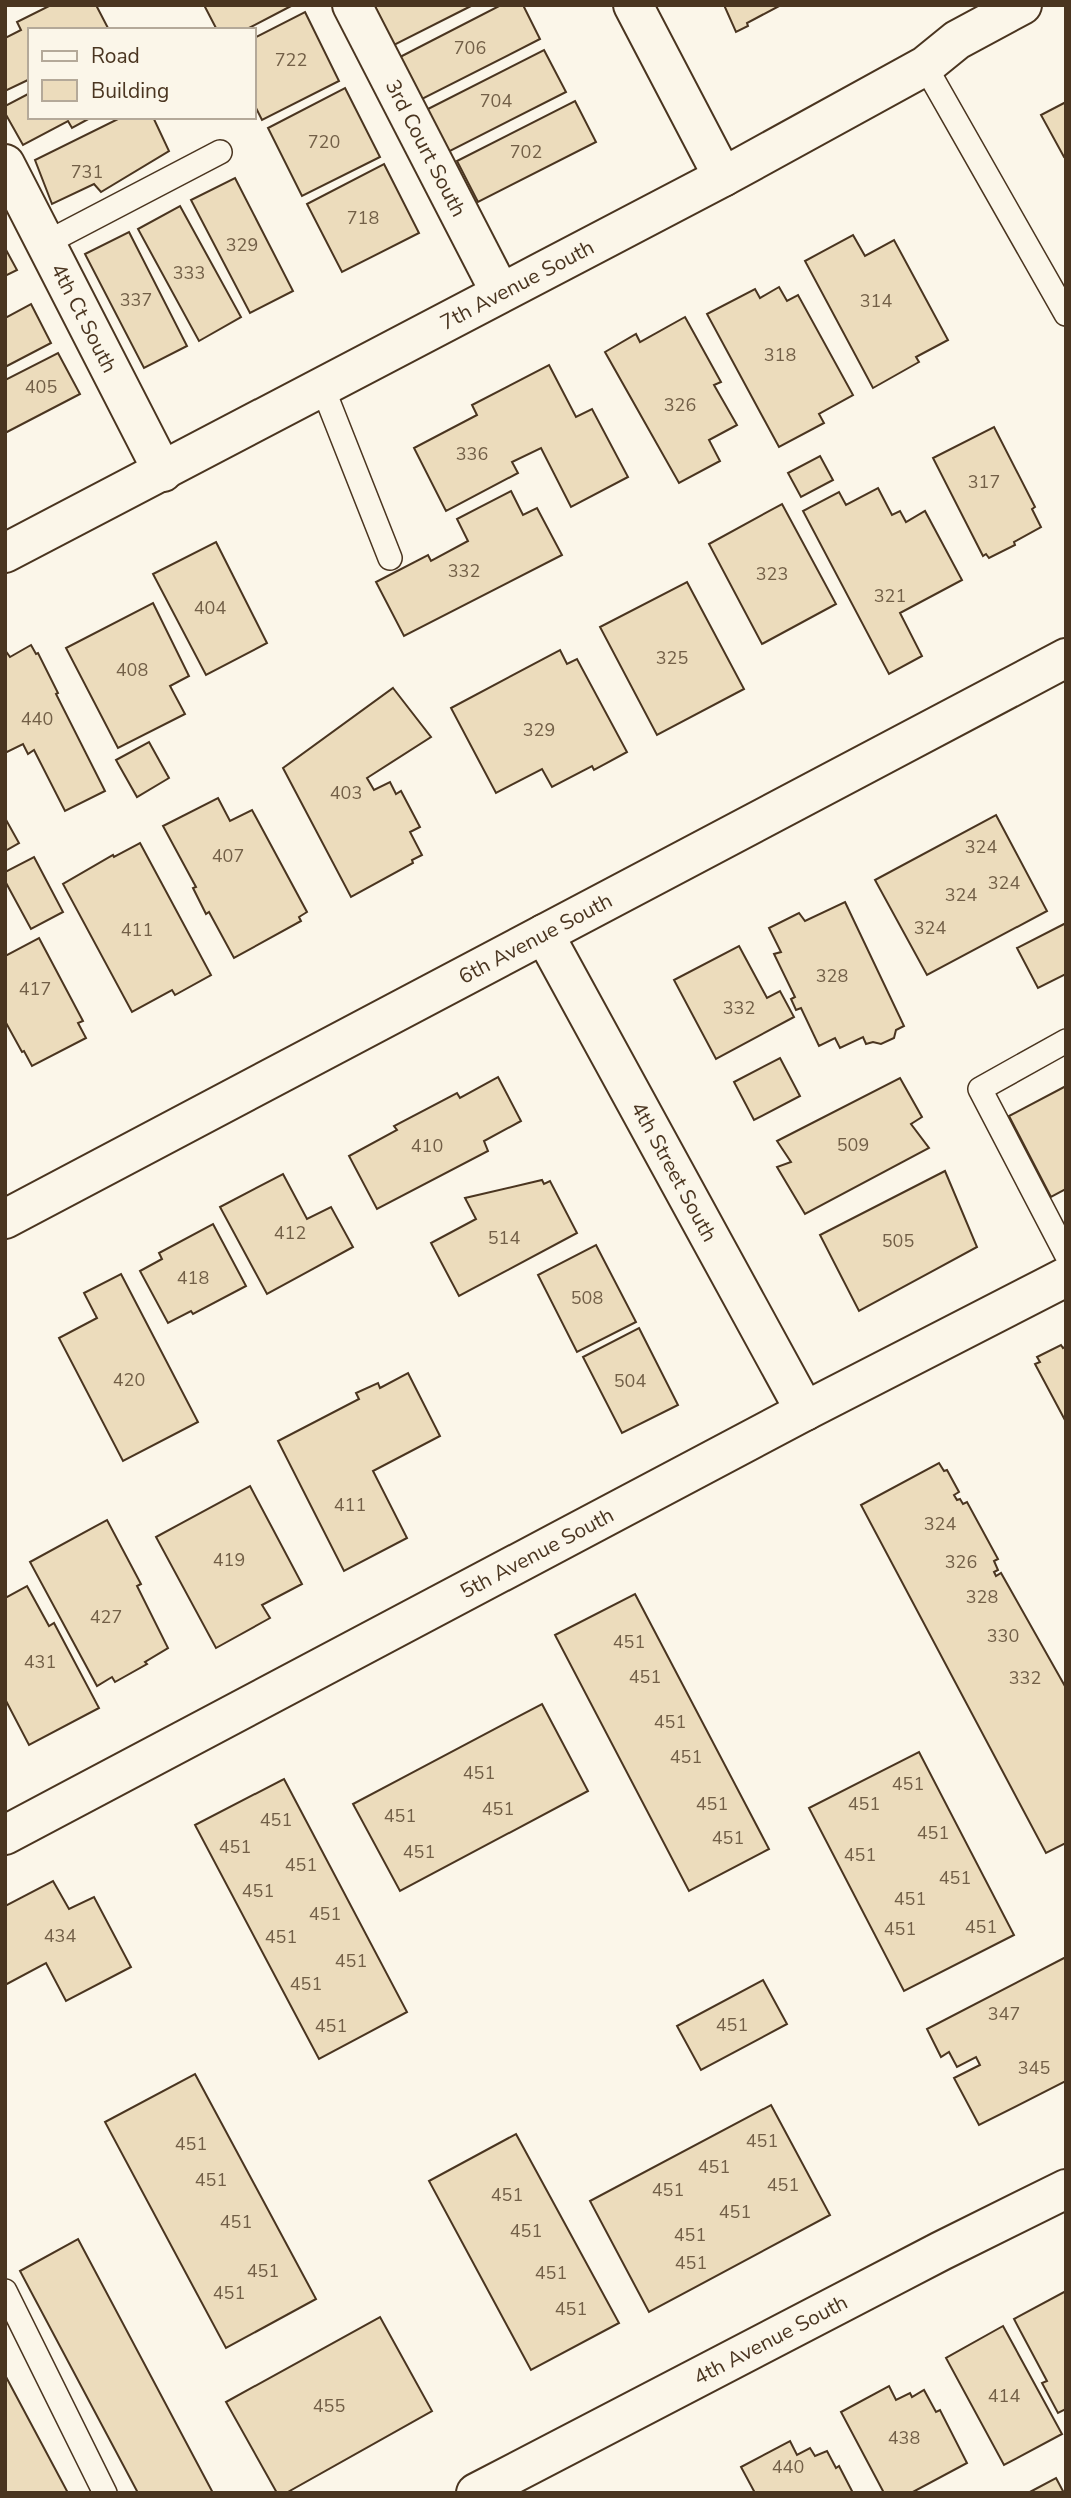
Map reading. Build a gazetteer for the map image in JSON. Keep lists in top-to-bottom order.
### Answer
{
  "streets": {
    "street": [
      "3rd Court South",
      "7th Avenue South",
      "4th Ct South",
      "6th Avenue South",
      "4th Street South",
      "5th Avenue South",
      "4th Avenue South"
    ]
  },
  "crossings": [
    ["3rd Court South", "7th Avenue South"],
    ["7th Avenue South", "4th Ct South"],
    ["6th Avenue South", "4th Street South"],
    ["4th Street South", "5th Avenue South"]
  ],
  "house_numbers": [
    "706",
    "722",
    "704",
    "720",
    "702",
    "731",
    "718",
    "329",
    "333",
    "337",
    "314",
    "318",
    "405",
    "326",
    "336",
    "317",
    "332",
    "323",
    "321",
    "404",
    "325",
    "408",
    "440",
    "329",
    "403",
    "324",
    "407",
    "324",
    "324",
    "324",
    "411",
    "328",
    "417",
    "332",
    "509",
    "410",
    "412",
    "514",
    "505",
    "418",
    "508",
    "420",
    "504",
    "411",
    "324",
    "419",
    "326",
    "328",
    "427",
    "330",
    "451",
    "431",
    "451",
    "332",
    "451",
    "451",
    "451",
    "451",
    "451",
    "451",
    "451",
    "451",
    "451",
    "451",
    "451",
    "451",
    "451",
    "451",
    "451",
    "451",
    "451",
    "451",
    "451",
    "451",
    "451",
    "434",
    "451",
    "451",
    "451",
    "347",
    "451",
    "451",
    "345",
    "451",
    "451",
    "451",
    "451",
    "451",
    "451",
    "451",
    "451",
    "451",
    "451",
    "451",
    "451",
    "451",
    "451",
    "451",
    "451",
    "414",
    "455",
    "438",
    "440"
  ],
  "legend": ["Road", "Building"]
}
